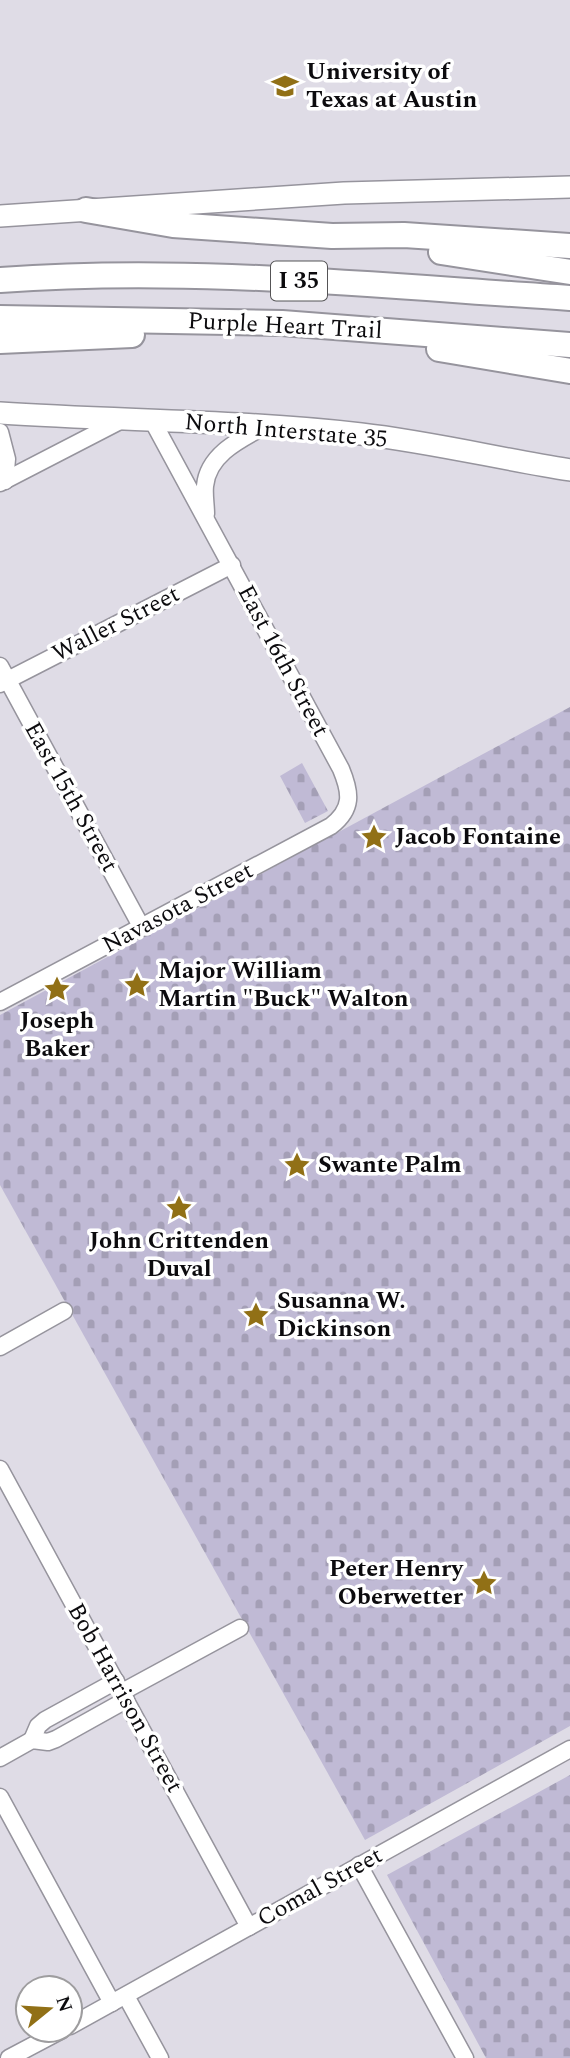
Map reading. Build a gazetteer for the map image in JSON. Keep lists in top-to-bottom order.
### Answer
{
  "streets": {
    "highway": ["I 35", "Purple Heart Trail"],
    "main road": ["North Interstate 35"],
    "street": [
      "Waller Street",
      "East 16th Street",
      "East 15th Street",
      "Navasota Street",
      "Bob Harrison Street",
      "Comal Street"
    ]
  },
  "crossings": [
    ["North Interstate 35", "East 16th Street"],
    ["Waller Street", "East 16th Street"],
    ["Waller Street", "East 15th Street"],
    ["East 16th Street", "Navasota Street"],
    ["East 15th Street", "Navasota Street"],
    ["Bob Harrison Street", "Comal Street"]
  ],
  "places": {
    "school or university": ["University of Texas at Austin"],
    "place": [
      "Jacob Fontaine",
      "Major William Martin \"Buck\" Walton",
      "Joseph Baker",
      "Swante Palm",
      "John Crittenden Duval",
      "Susanna W. Dickinson",
      "Peter Henry Oberwetter"
    ]
  },
  "north": "right"
}
